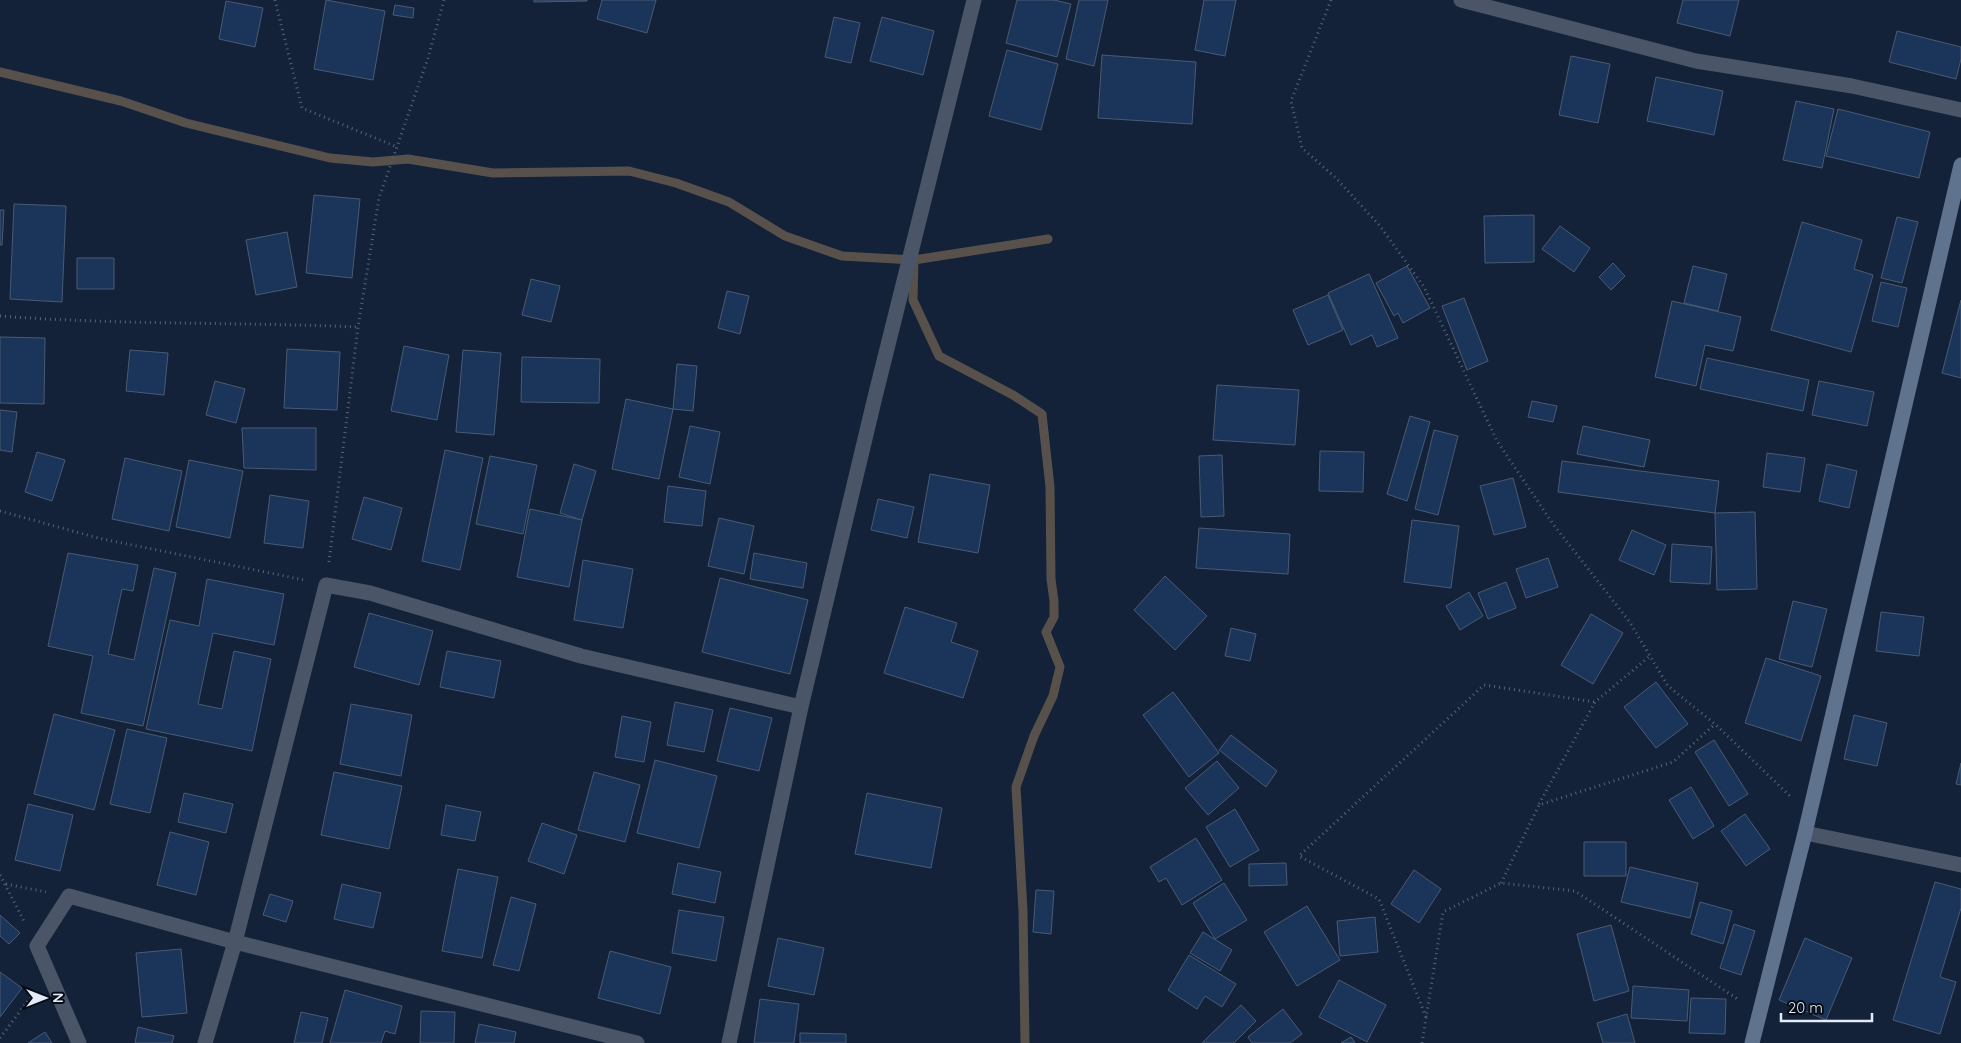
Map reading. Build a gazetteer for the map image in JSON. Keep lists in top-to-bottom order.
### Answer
{
  "scale_bar": "20 m",
  "north": "right"
}
